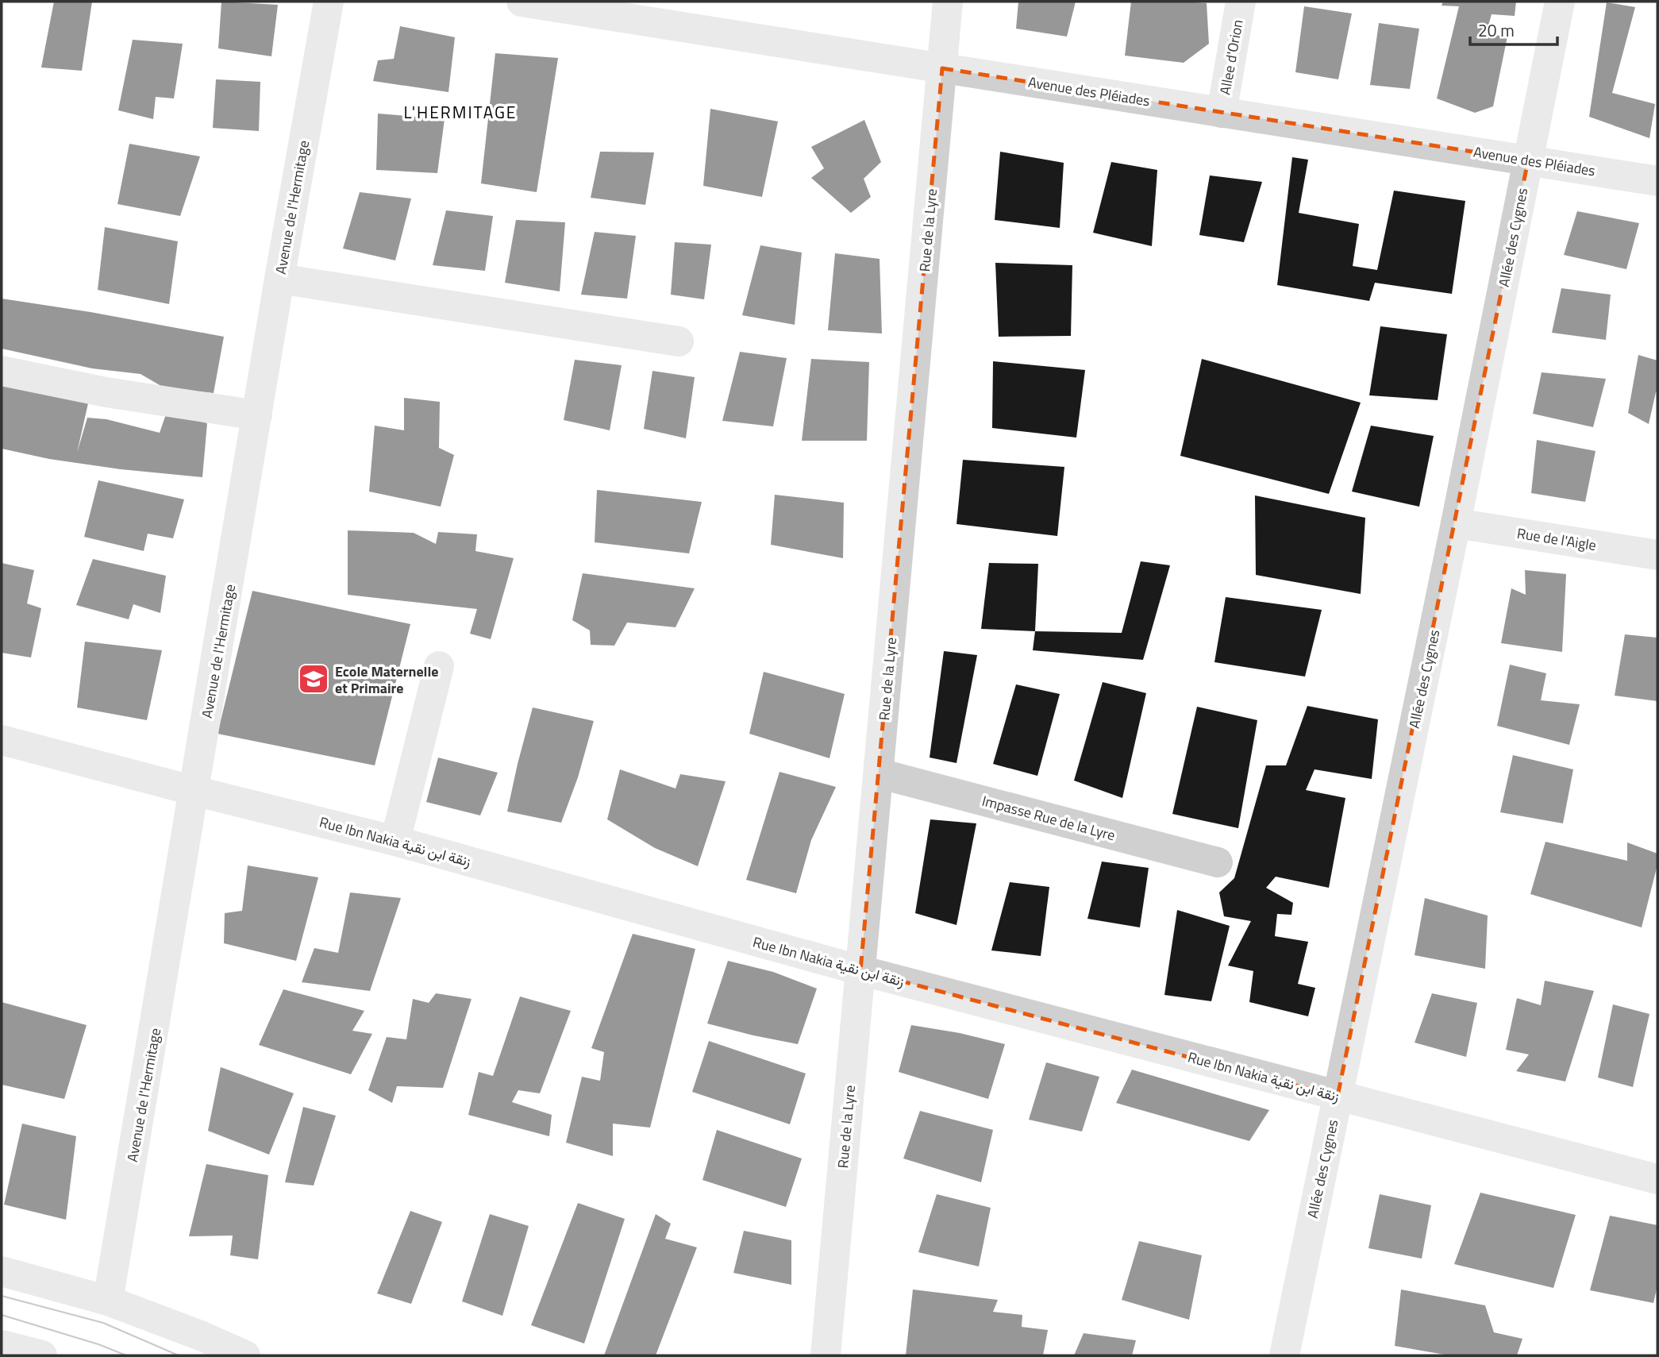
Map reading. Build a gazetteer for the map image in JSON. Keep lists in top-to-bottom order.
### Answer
{
  "streets": {
    "street": [
      "Allee d'Orion",
      "Avenue des Pléiades",
      "Avenue de l'Hermitage",
      "Rue de la Lyre",
      "Allée des Cygnes",
      "Rue de l'Aigle",
      "Impasse Rue de la Lyre",
      "Rue Ibn Nakia زنقة ابن نقية"
    ]
  },
  "crossings": [
    ["Allee d'Orion", "Avenue des Pléiades"],
    ["Avenue des Pléiades", "Rue de la Lyre"],
    ["Avenue des Pléiades", "Allée des Cygnes"],
    ["Avenue de l'Hermitage", "Rue Ibn Nakia زنقة ابن نقية"],
    ["Rue de la Lyre", "Impasse Rue de la Lyre"],
    ["Rue de la Lyre", "Rue Ibn Nakia زنقة ابن نقية"],
    ["Allée des Cygnes", "Rue de l'Aigle"],
    ["Allée des Cygnes", "Rue Ibn Nakia زنقة ابن نقية"]
  ],
  "districts": ["L'HERMITAGE"],
  "places": {
    "school or university": ["Ecole Maternelle et Primaire"]
  },
  "scale_bar": "20 m"
}
